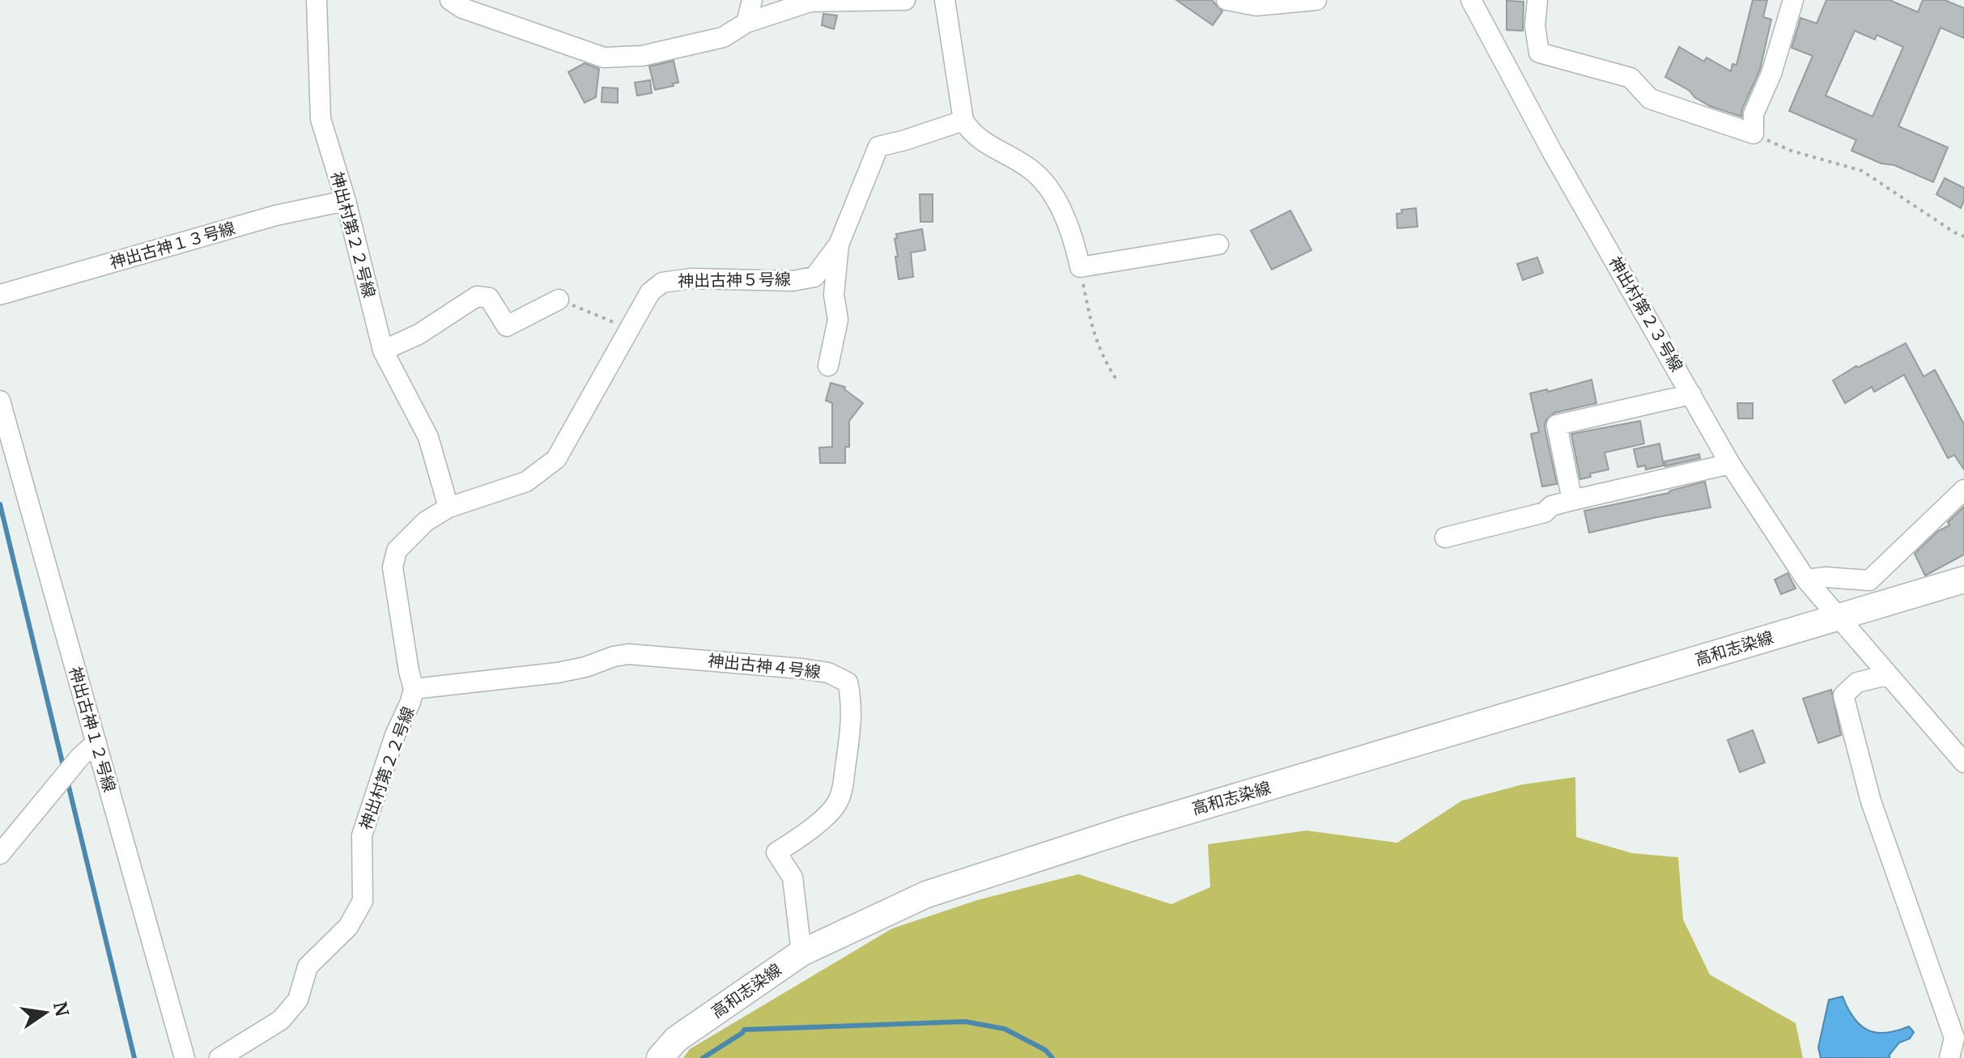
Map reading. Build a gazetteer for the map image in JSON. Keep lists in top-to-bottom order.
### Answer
{
  "streets": {
    "street": [
      "神出村第２２号線",
      "神出古神１３号線",
      "神出古神５号線",
      "神出村第２３号線",
      "高和志染線",
      "神出古神４号線",
      "神出古神１２号線"
    ]
  },
  "crossings": [
    ["神出村第２２号線", "神出古神１３号線"],
    ["神出村第２２号線", "神出古神５号線"],
    ["神出村第２２号線", "神出古神４号線"],
    ["神出村第２３号線", "高和志染線"],
    ["高和志染線", "神出古神４号線"]
  ],
  "north": "right"
}
